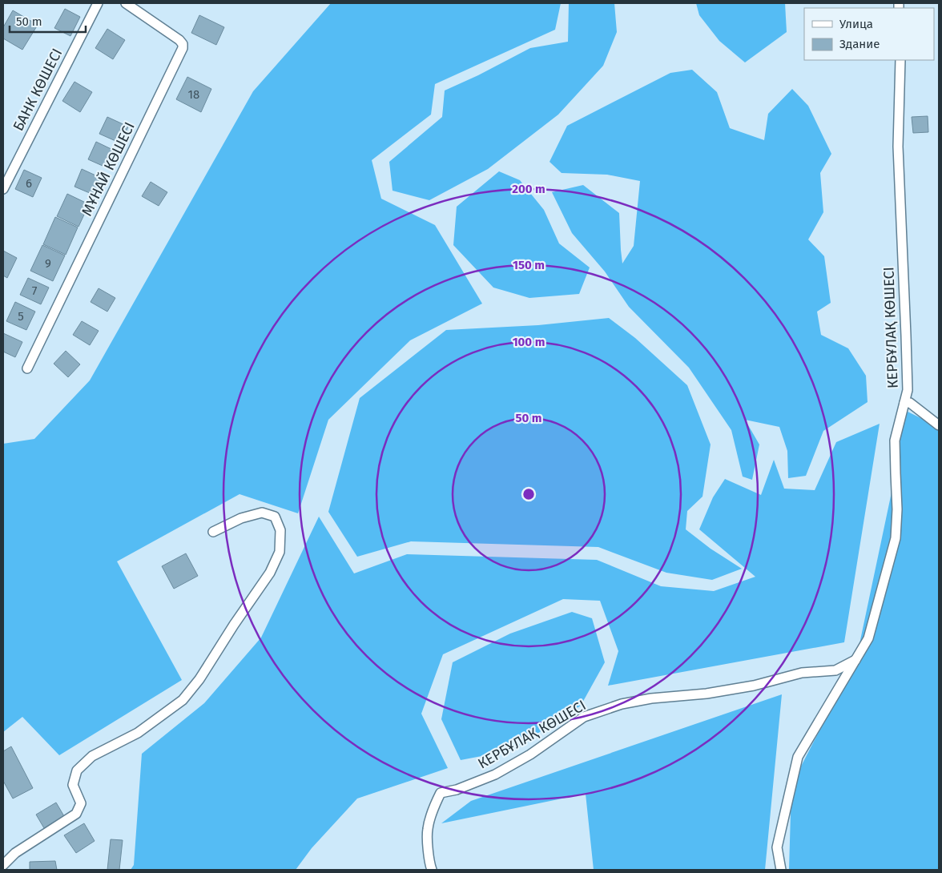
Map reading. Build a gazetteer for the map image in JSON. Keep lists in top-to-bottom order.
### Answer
{
  "streets": {
    "street": ["БАНК КӨШЕСІ", "МҰНАЙ КӨШЕСІ", "КЕРБҰЛАҚ КӨШЕСІ"]
  },
  "house_numbers": [
    "18",
    "6",
    "9",
    "7",
    "5"
  ],
  "legend": ["Улица", "Здание"],
  "scale_bar": "50 m",
  "rings": [
    "200 m",
    "150 m",
    "100 m",
    "50 m"
  ]
}
